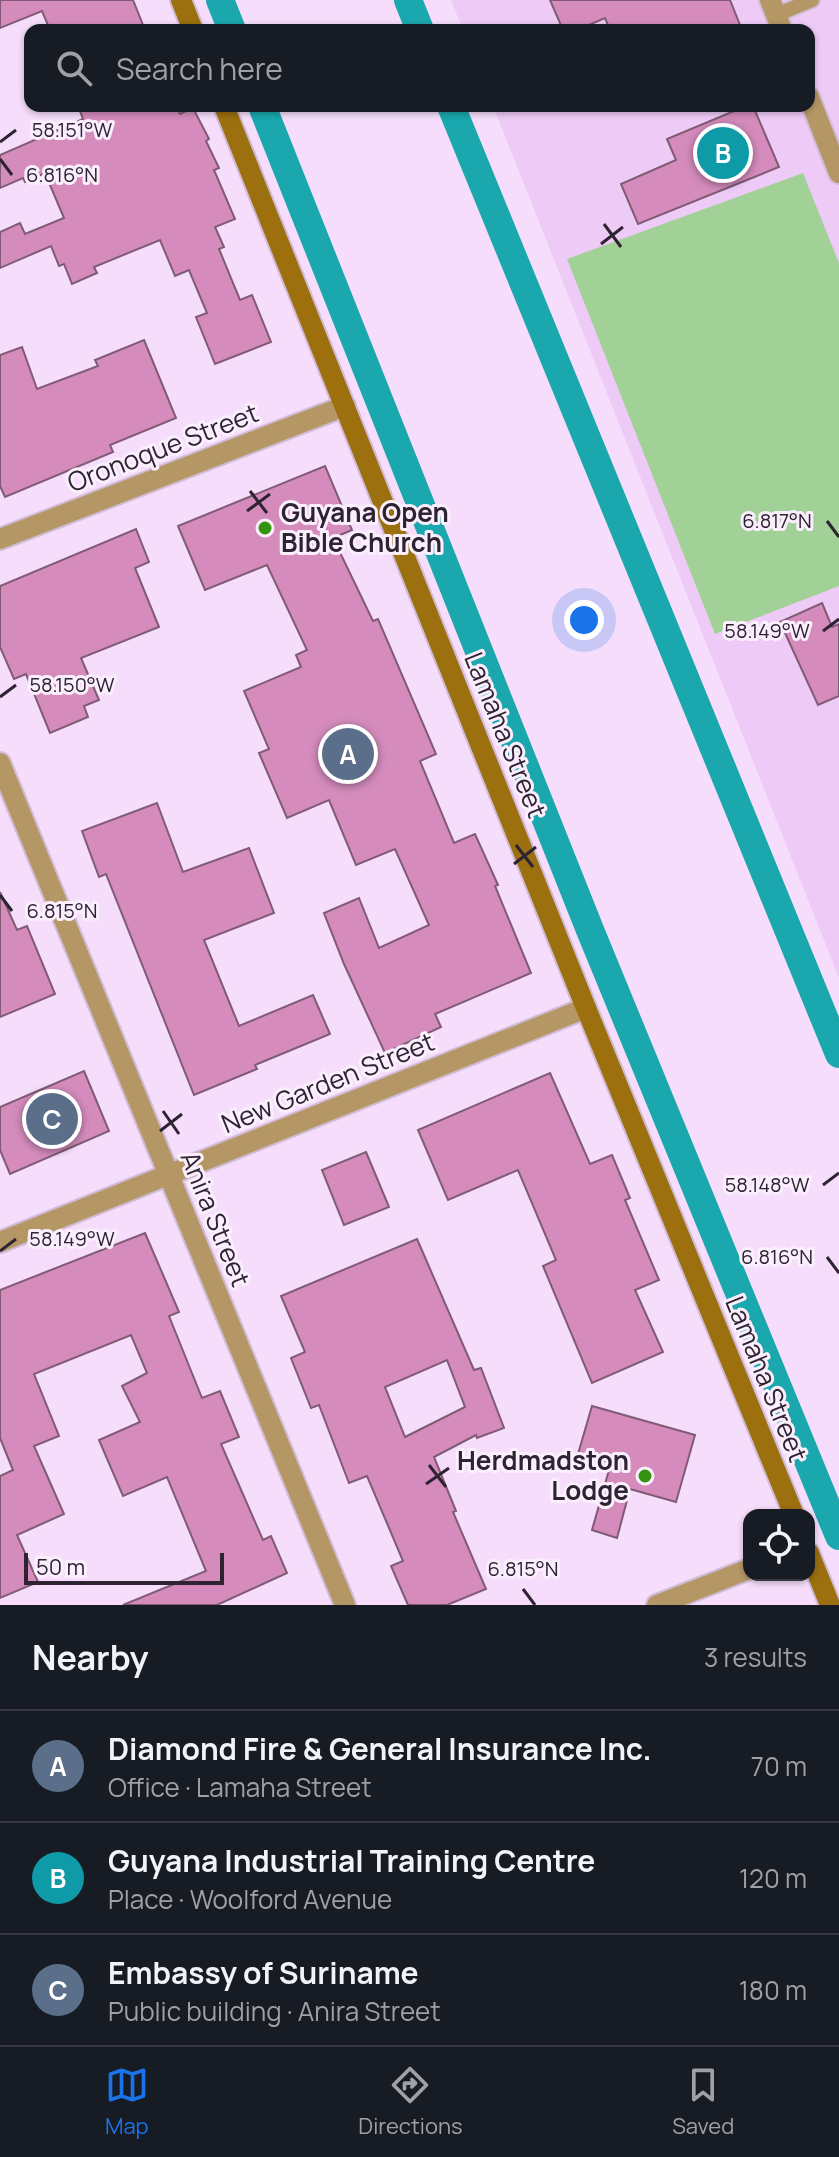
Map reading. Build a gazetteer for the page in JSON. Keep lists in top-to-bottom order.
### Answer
{
  "streets": {
    "street": [
      "Oronoque Street",
      "Lamaha Street",
      "New Garden Street",
      "Anira Street"
    ]
  },
  "crossings": [
    ["Oronoque Street", "Lamaha Street"],
    ["Lamaha Street", "New Garden Street"],
    ["New Garden Street", "Anira Street"]
  ],
  "places": ["Guyana Open Bible Church", "Herdmadston Lodge"],
  "scale_bar": "50 m",
  "page": {
    "search": "Search here",
    "pins": ["B", "A", "C"],
    "scale": "50 m",
    "heading": ["Nearby", "3 results"],
    "list": [
      {
        "mark": "A",
        "name": "Diamond Fire & General Insurance Inc.",
        "note": "Office · Lamaha Street",
        "value": "70 m"
      },
      {
        "mark": "B",
        "name": "Guyana Industrial Training Centre",
        "note": "Place · Woolford Avenue",
        "value": "120 m"
      },
      {
        "mark": "C",
        "name": "Embassy of Suriname",
        "note": "Public building · Anira Street",
        "value": "180 m"
      }
    ],
    "nav": ["Map", "Directions", "Saved"]
  },
  "coordinates": [
    "58.151°W",
    "6.816°N",
    "6.817°N",
    "58.149°W",
    "58.150°W",
    "6.815°N",
    "58.148°W"
  ]
}
